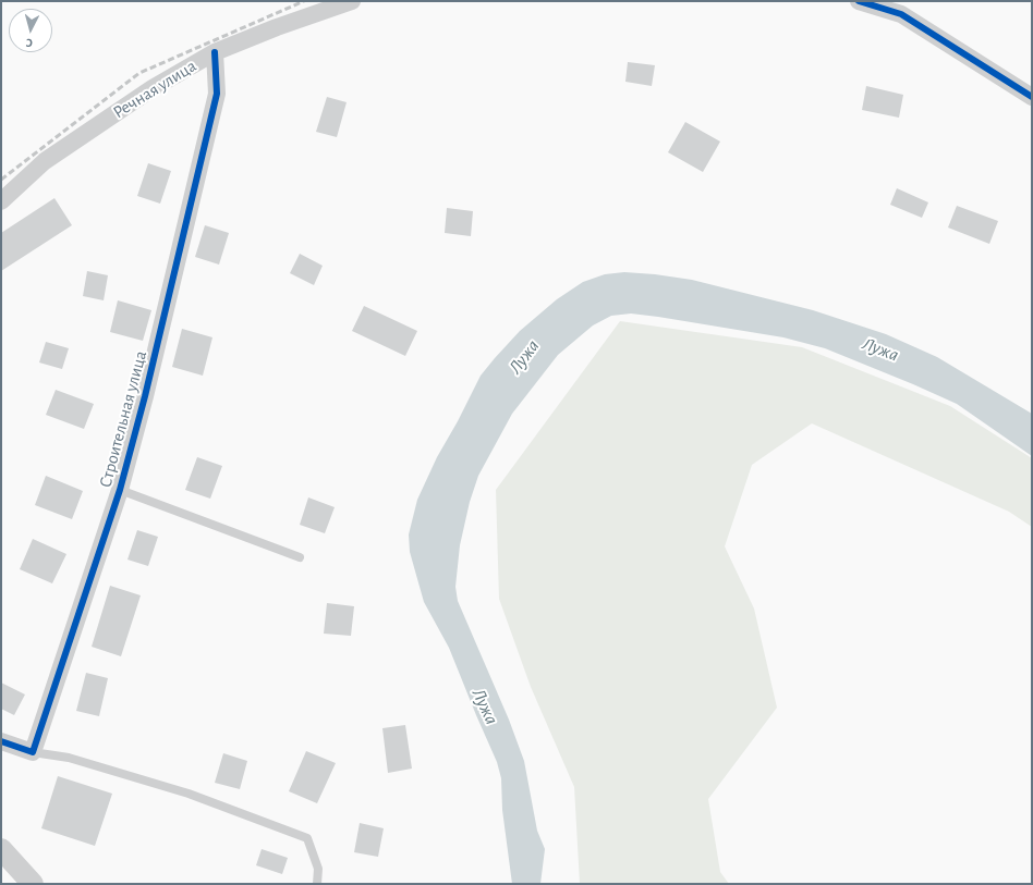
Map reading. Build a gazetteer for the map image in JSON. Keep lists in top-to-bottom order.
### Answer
{
  "streets": {
    "street": ["Речная улица", "Строительная улица"]
  },
  "crossings": [
    ["Речная улица", "Строительная улица"]
  ],
  "water": ["Лужа"],
  "north": "bottom"
}
